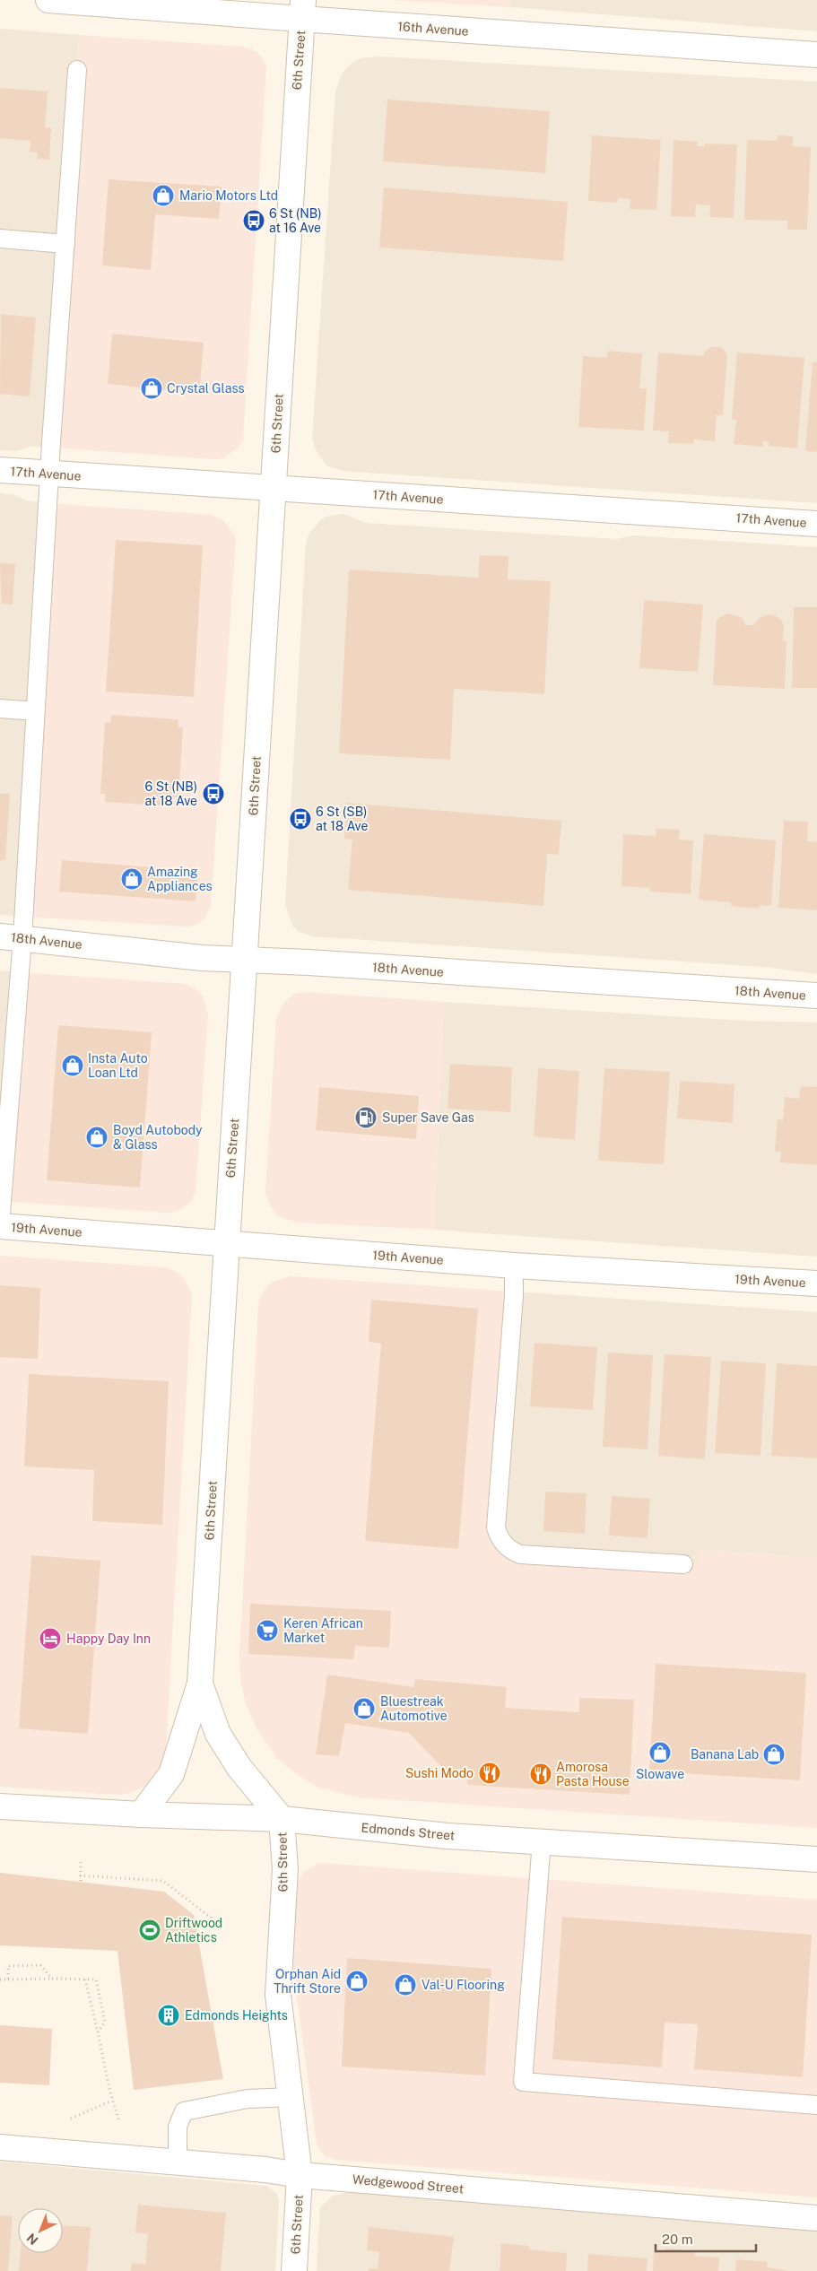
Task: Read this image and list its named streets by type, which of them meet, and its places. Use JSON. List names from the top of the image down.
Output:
{
  "streets": {
    "street": [
      "16th Avenue",
      "6th Street",
      "17th Avenue",
      "18th Avenue",
      "19th Avenue",
      "Edmonds Street",
      "Wedgewood Street"
    ]
  },
  "crossings": [
    ["16th Avenue", "6th Street"],
    ["6th Street", "17th Avenue"],
    ["6th Street", "18th Avenue"],
    ["6th Street", "19th Avenue"],
    ["6th Street", "Edmonds Street"],
    ["6th Street", "Wedgewood Street"]
  ],
  "places": {
    "shop": [
      "Mario Motors Ltd",
      "Crystal Glass",
      "Amazing Appliances",
      "Insta Auto Loan Ltd",
      "Boyd Autobody & Glass",
      "Bluestreak Automotive",
      "Slowave",
      "Banana Lab",
      "Orphan Aid Thrift Store",
      "Val-U Flooring"
    ],
    "bus stop": ["6 St (NB) at 16 Ave", "6 St (NB) at 18 Ave", "6 St (SB) at 18 Ave"],
    "fuel station": ["Super Save Gas"],
    "supermarket": ["Keren African Market"],
    "hotel": ["Happy Day Inn"],
    "restaurant": ["Sushi Modo", "Amorosa Pasta House"],
    "sports": ["Driftwood Athletics"],
    "building": ["Edmonds Heights"]
  },
  "scale_bar": "20 m",
  "north": "bottom left"
}
